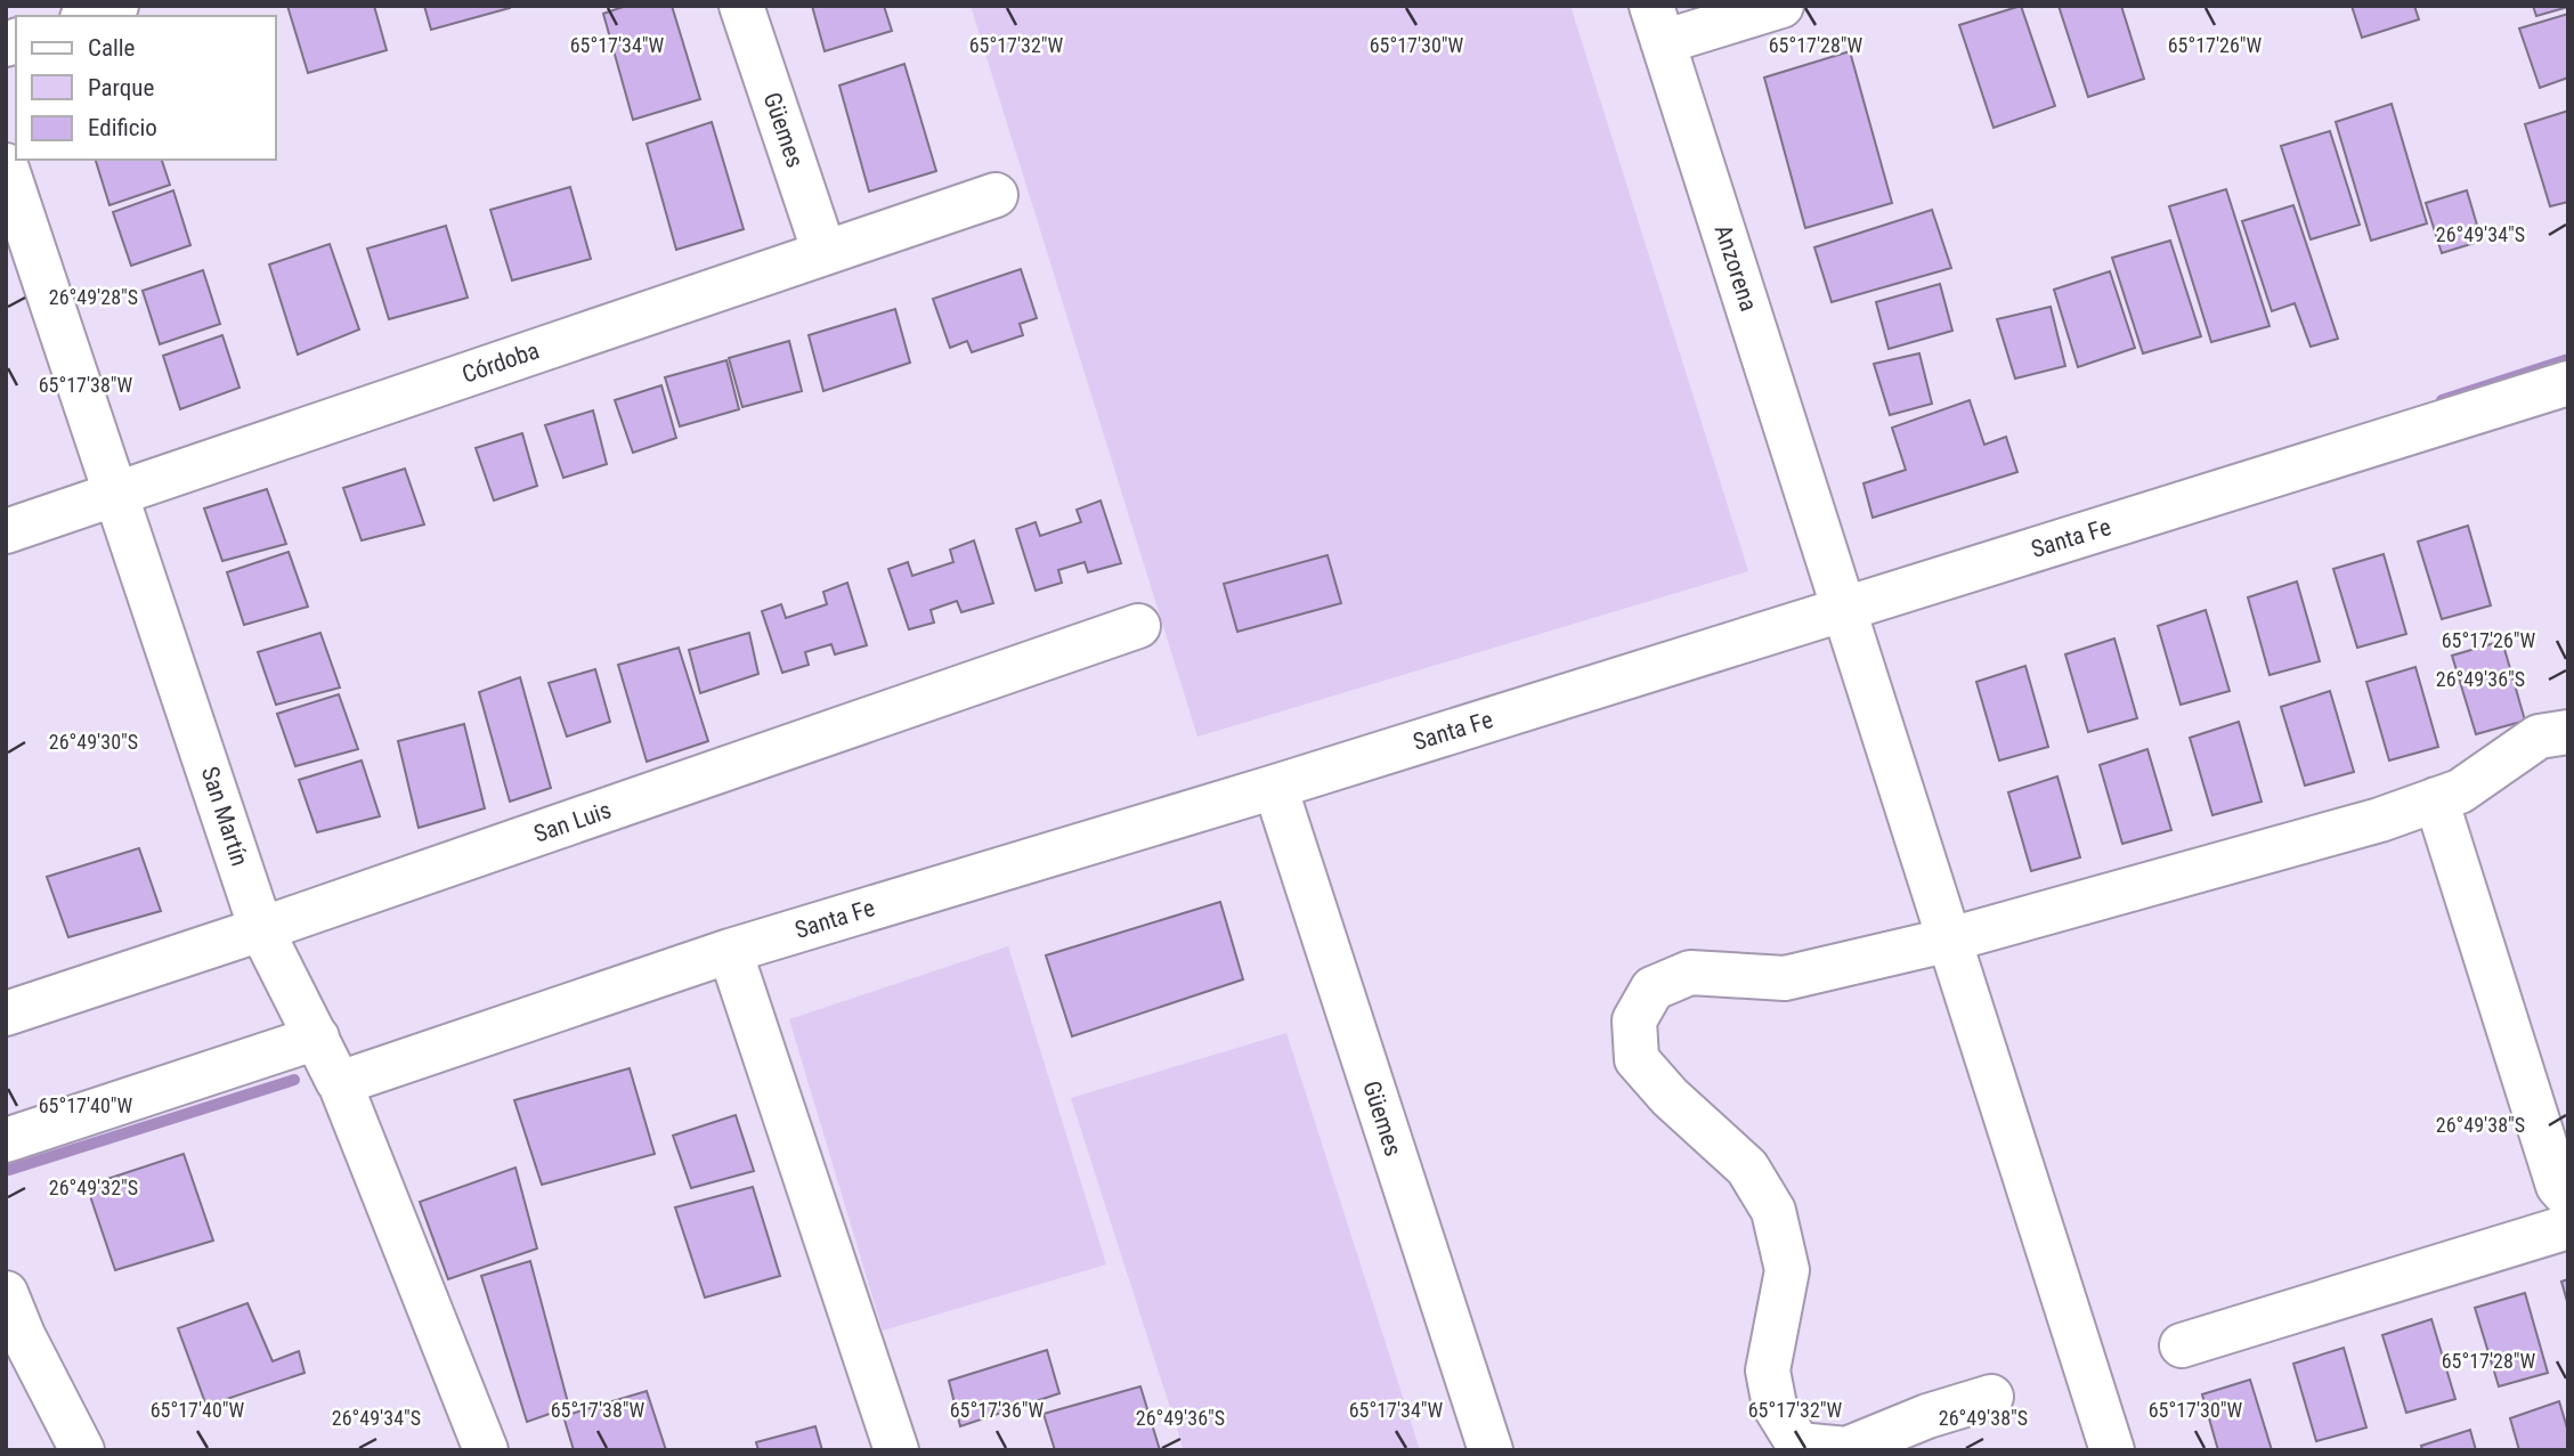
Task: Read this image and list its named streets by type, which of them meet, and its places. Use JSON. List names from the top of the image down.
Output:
{
  "streets": {
    "street": [
      "Güemes",
      "Anzorena",
      "Córdoba",
      "Santa Fe",
      "San Martín",
      "San Luis"
    ]
  },
  "crossings": [
    ["Güemes", "Córdoba"],
    ["Güemes", "Santa Fe"],
    ["Anzorena", "Santa Fe"],
    ["Córdoba", "San Martín"],
    ["Santa Fe", "San Martín"],
    ["San Martín", "San Luis"]
  ],
  "legend": ["Calle", "Parque", "Edificio"],
  "coordinates": [
    "65°17'34\"W",
    "65°17'32\"W",
    "65°17'30\"W",
    "65°17'28\"W",
    "65°17'26\"W",
    "26°49'34\"S",
    "26°49'28\"S",
    "65°17'38\"W",
    "26°49'36\"S",
    "26°49'30\"S",
    "65°17'40\"W",
    "26°49'38\"S",
    "26°49'32\"S",
    "65°17'36\"W"
  ]
}
